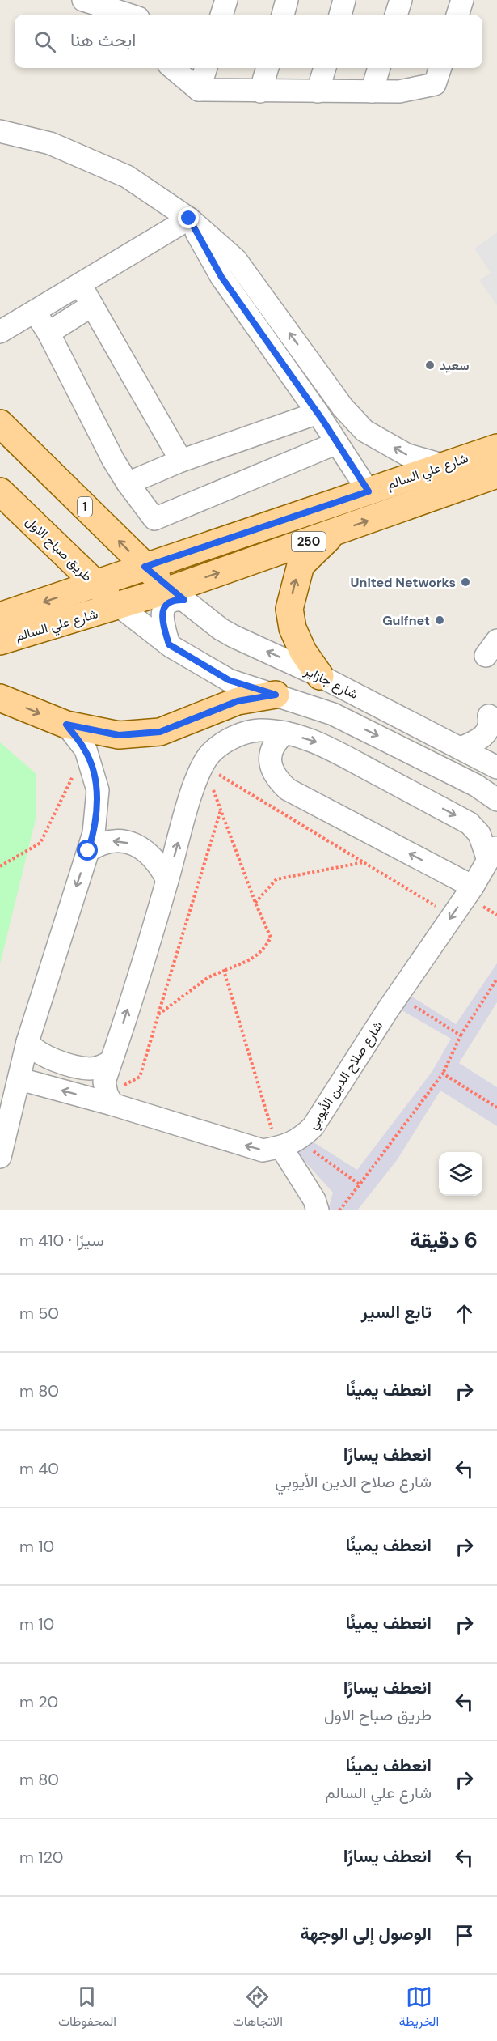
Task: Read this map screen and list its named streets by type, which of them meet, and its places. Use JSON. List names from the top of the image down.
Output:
{
  "streets": {
    "main road": [
      "شارع علي السالم",
      "1",
      "250",
      "طريق صباح الاول"
    ],
    "street": ["شارع جازاير", "شارع صلاح الدين الأيوبي"]
  },
  "crossings": [
    ["شارع علي السالم", "1"],
    ["شارع علي السالم", "طريق صباح الاول"],
    ["شارع علي السالم", "شارع جازاير"],
    ["1", "شارع جازاير"]
  ],
  "places": ["سعيد", "United Networks", "Gulfnet"],
  "page": {
    "search": "ابحث هنا",
    "heading": ["6 دقيقة", "سيرًا · 410 m"],
    "list": [
      ["تابع السير", "50 m"],
      ["انعطف يمينًا", "80 m"],
      ["انعطف يسارًا", "شارع صلاح الدين الأيوبي", "40 m"],
      ["انعطف يمينًا", "10 m"],
      ["انعطف يمينًا", "10 m"],
      ["انعطف يسارًا", "طريق صباح الاول", "20 m"],
      ["انعطف يمينًا", "شارع علي السالم", "80 m"],
      ["انعطف يسارًا", "120 m"],
      "الوصول إلى الوجهة"
    ],
    "nav": ["الخريطة", "الاتجاهات", "المحفوظات"]
  }
}
